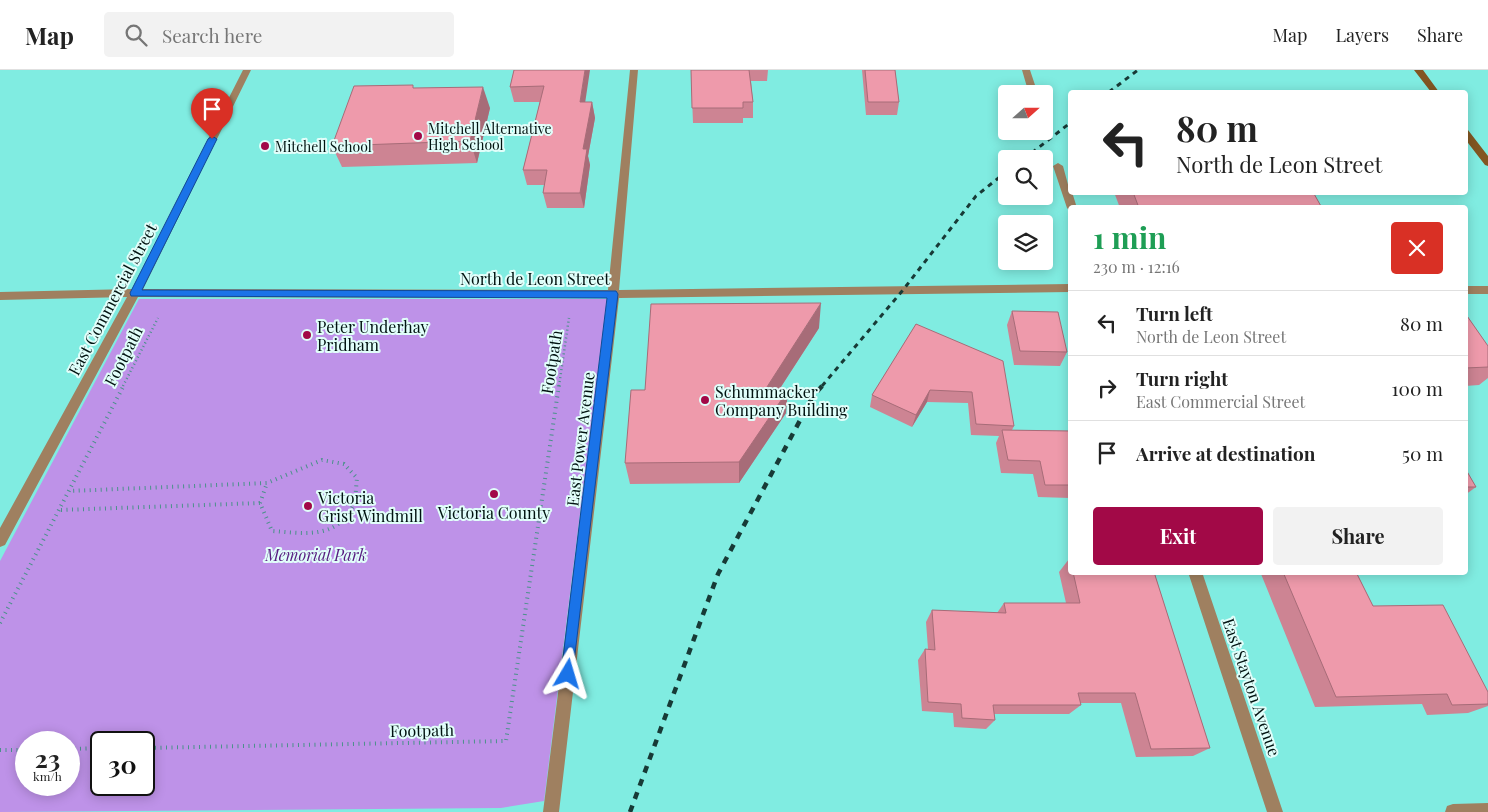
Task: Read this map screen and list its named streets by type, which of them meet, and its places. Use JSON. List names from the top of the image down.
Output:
{
  "streets": {
    "street": [
      "North de Leon Street",
      "East Commercial Street",
      "East Power Avenue",
      "East Stayton Avenue"
    ],
    "path": ["Footpath"]
  },
  "crossings": [
    ["North de Leon Street", "East Commercial Street"],
    ["North de Leon Street", "East Power Avenue"]
  ],
  "parks": ["Memorial Park"],
  "places": [
    "Mitchell Alternative High School",
    "Mitchell School",
    "Peter Underhay Pridham",
    "Schummacker Company Building",
    "Victoria County",
    "Victoria Grist Windmill"
  ],
  "north": "right",
  "page": {
    "header": "Map",
    "search": "Search here",
    "nav": ["Map", "Layers", "Share"],
    "turn": ["80 m", "North de Leon Street"],
    "heading": ["1 min", "230 m · 12:16"],
    "list": [
      {
        "name": "Turn left",
        "note": "North de Leon Street",
        "value": "80 m"
      },
      {
        "name": "Turn right",
        "note": "East Commercial Street",
        "value": "100 m"
      },
      {
        "name": "Arrive at destination",
        "value": "50 m"
      }
    ],
    "buttons": ["Exit", "Share"],
    "speed": "23 km/h",
    "limit": "30"
  }
}
